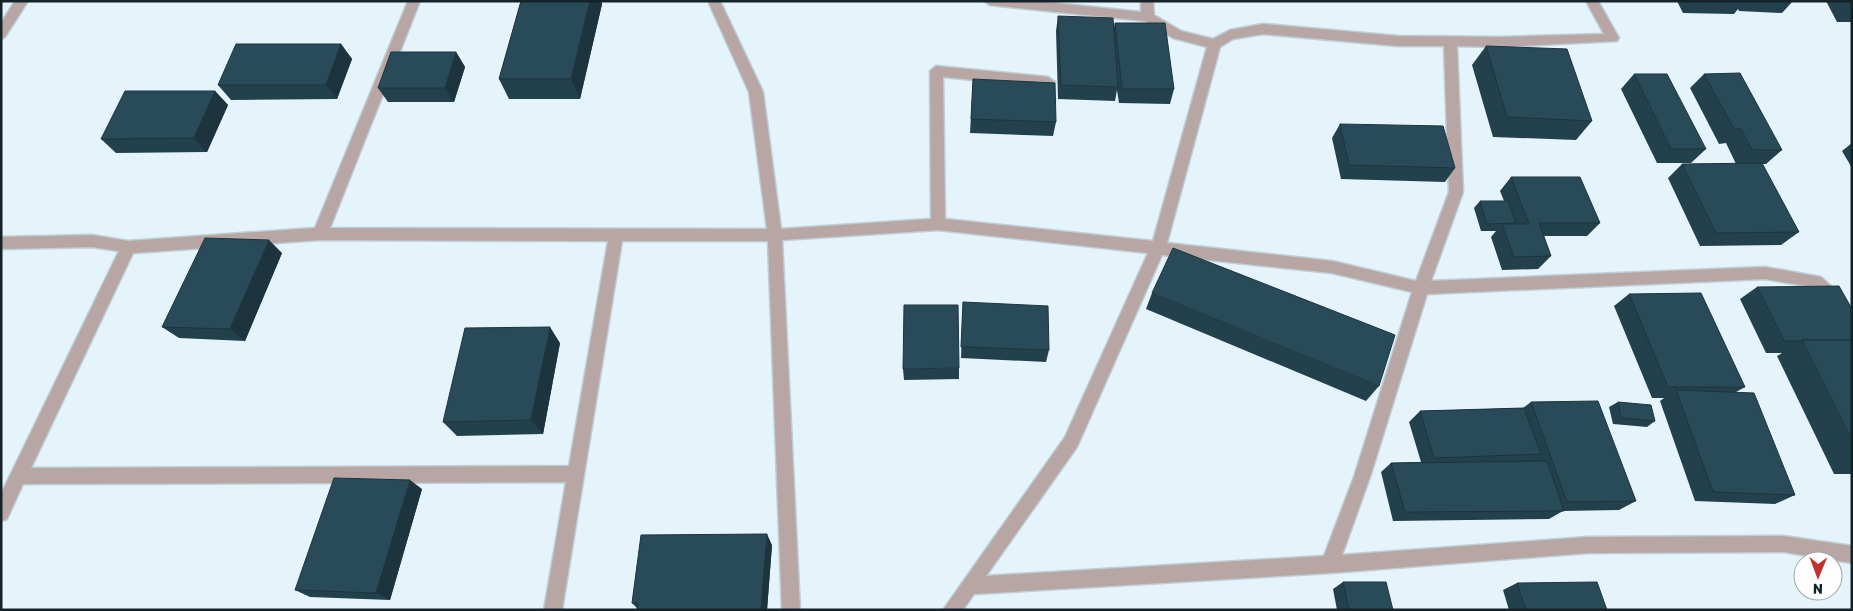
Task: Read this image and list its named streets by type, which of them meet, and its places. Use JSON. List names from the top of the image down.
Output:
{
  "north": "bottom"
}
